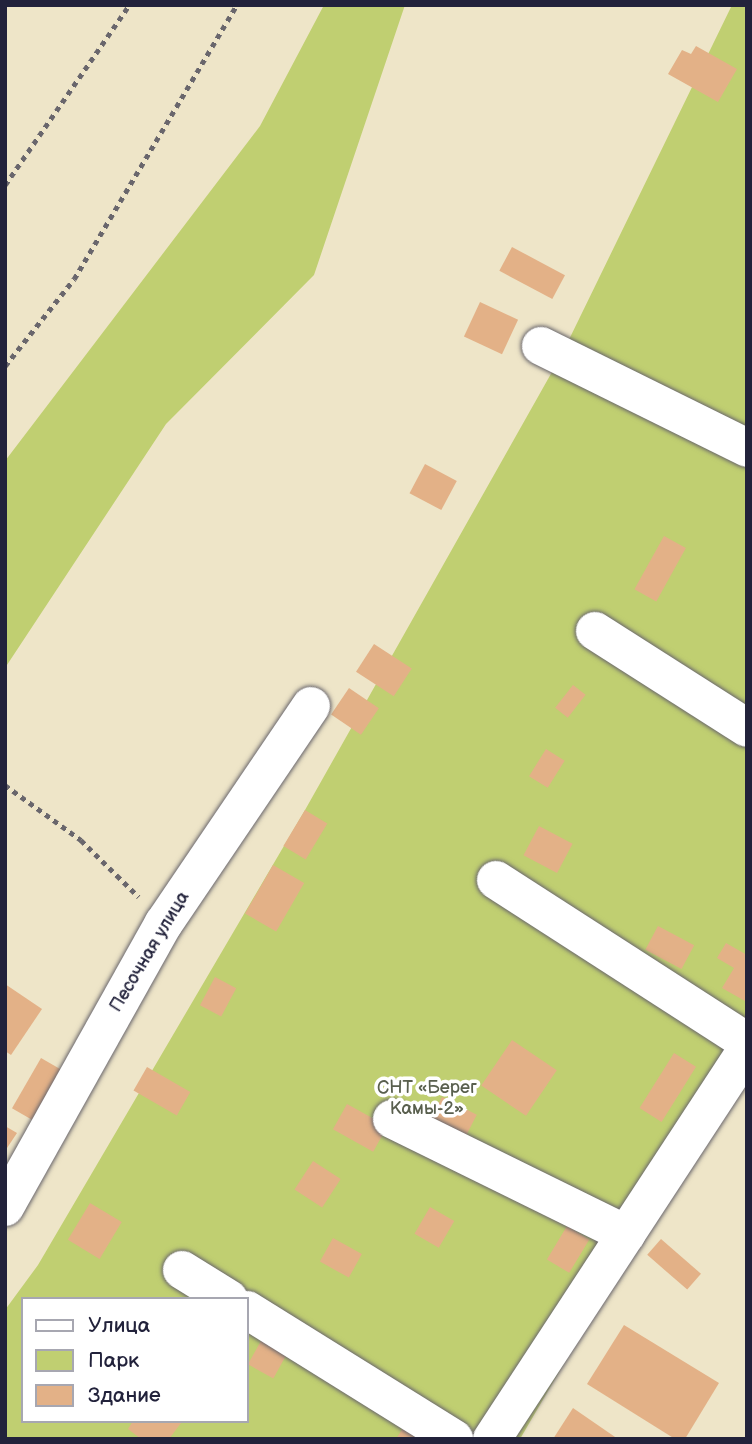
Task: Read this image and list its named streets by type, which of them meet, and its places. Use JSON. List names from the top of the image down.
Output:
{
  "streets": {
    "lane": ["Песочная улица"]
  },
  "parks": ["СНТ «Берег Камы-2»"],
  "legend": ["Улица", "Парк", "Здание"]
}
